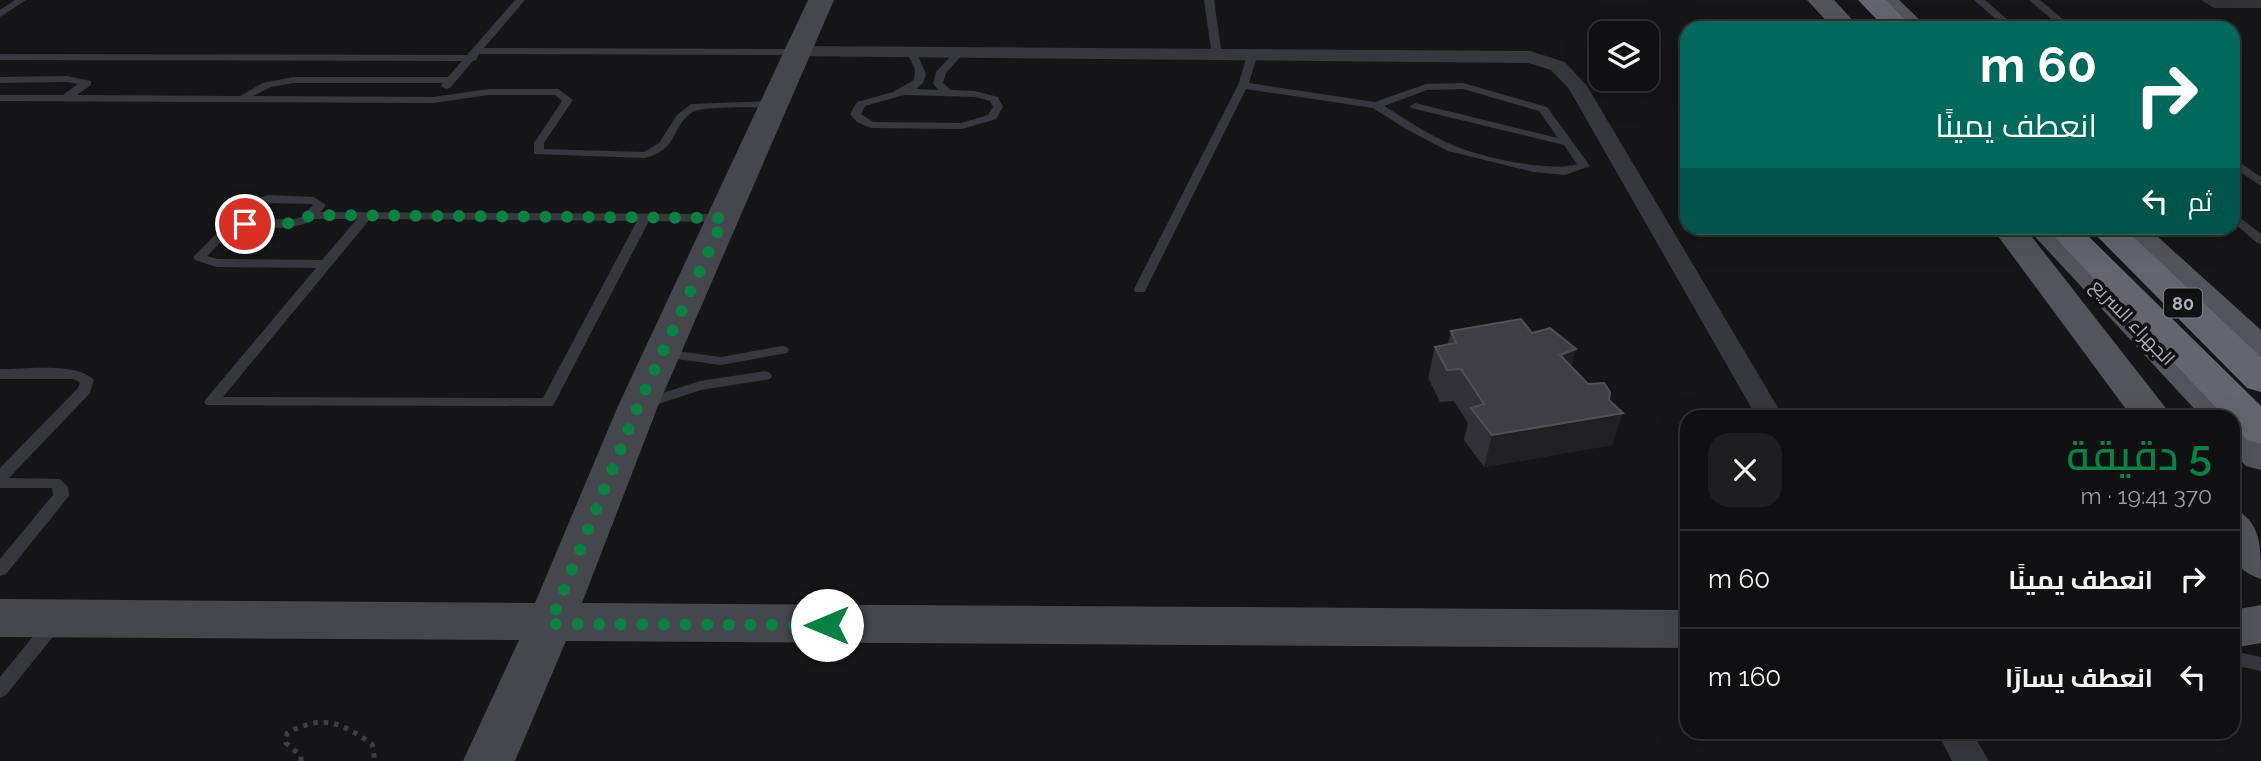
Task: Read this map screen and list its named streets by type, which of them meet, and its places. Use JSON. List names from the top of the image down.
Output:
{
  "streets": {
    "highway": ["80", "الجهراء السريع"]
  },
  "page": {
    "turn": ["60 m", "انعطف يمينًا"],
    "then": "ثم",
    "heading": ["5 دقيقة", "370 m · 19:41"],
    "list": [
      {
        "name": "انعطف يمينًا",
        "value": "60 m"
      },
      {
        "name": "انعطف يسارًا",
        "value": "160 m"
      }
    ]
  }
}
